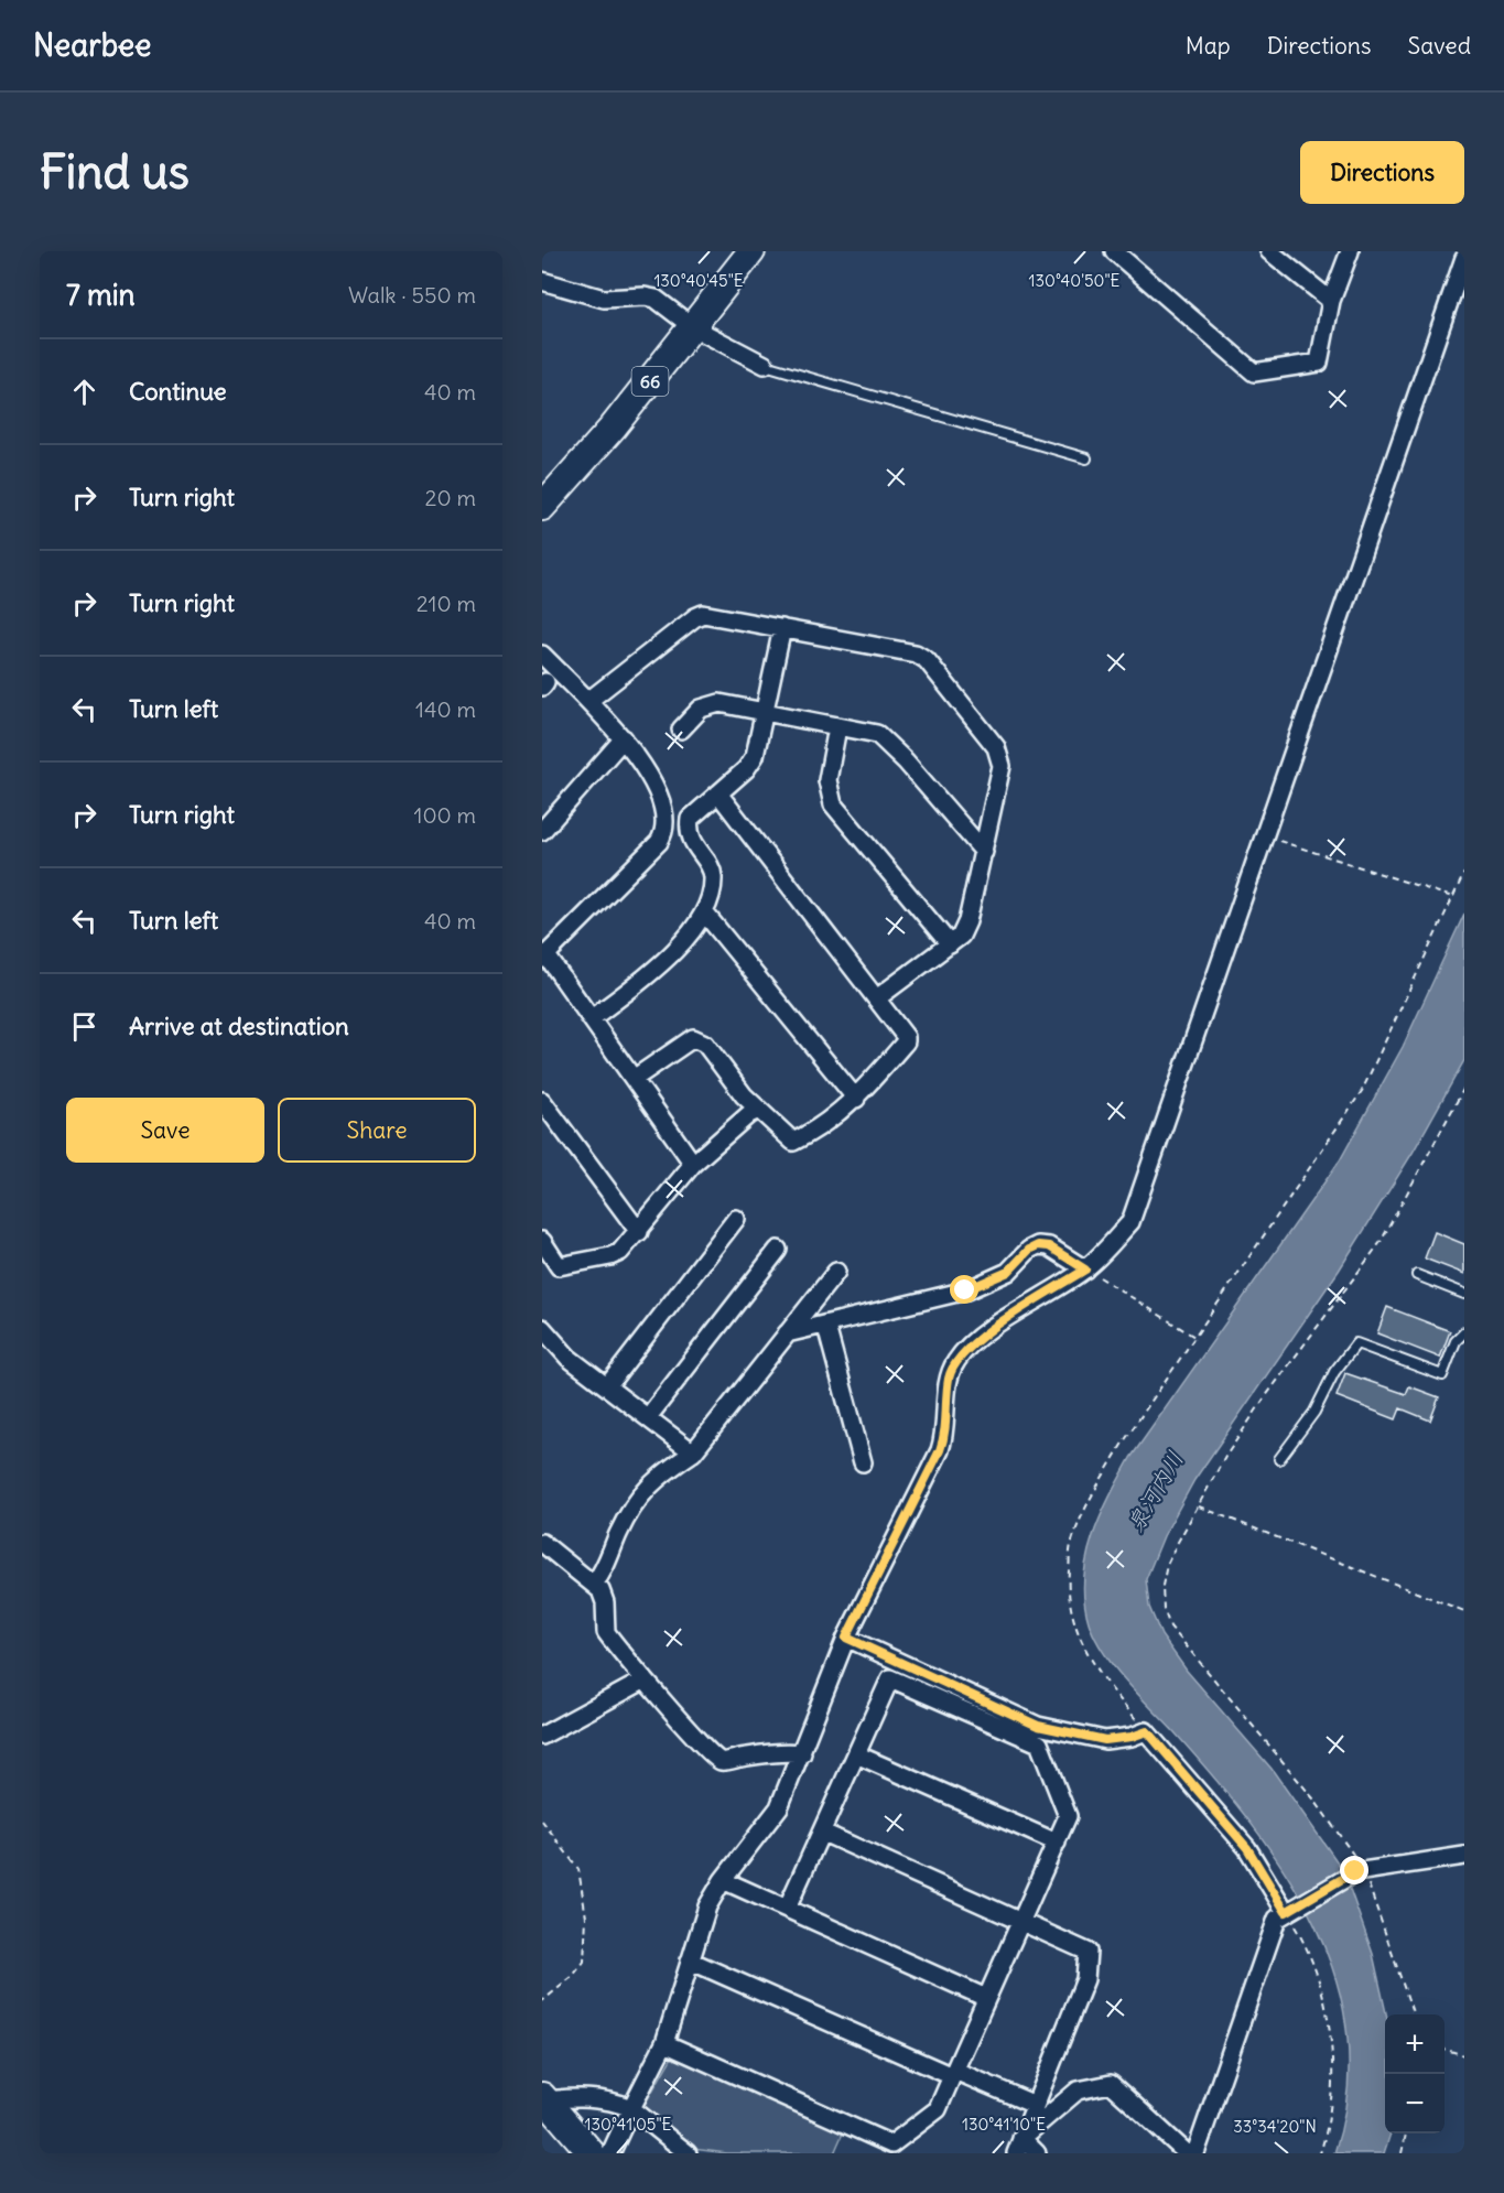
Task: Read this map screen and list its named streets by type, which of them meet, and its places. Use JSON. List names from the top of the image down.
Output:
{
  "streets": {
    "main road": ["66"]
  },
  "water": ["泉河内川"],
  "page": {
    "header": "Nearbee",
    "nav": ["Map", "Directions", "Saved"],
    "buttons": [
      "Directions",
      ["Save", "Share"]
    ],
    "title": "Find us",
    "heading": ["7 min", "Walk · 550 m"],
    "list": [
      ["Continue", "40 m"],
      ["Turn right", "20 m"],
      ["Turn right", "210 m"],
      ["Turn left", "140 m"],
      ["Turn right", "100 m"],
      ["Turn left", "40 m"],
      "Arrive at destination"
    ],
    "map_buttons": ["+", "−"]
  },
  "coordinates": [
    "130°40'45\"E",
    "130°40'50\"E",
    "130°41'05\"E",
    "130°41'10\"E",
    "33°34'20\"N"
  ]
}
